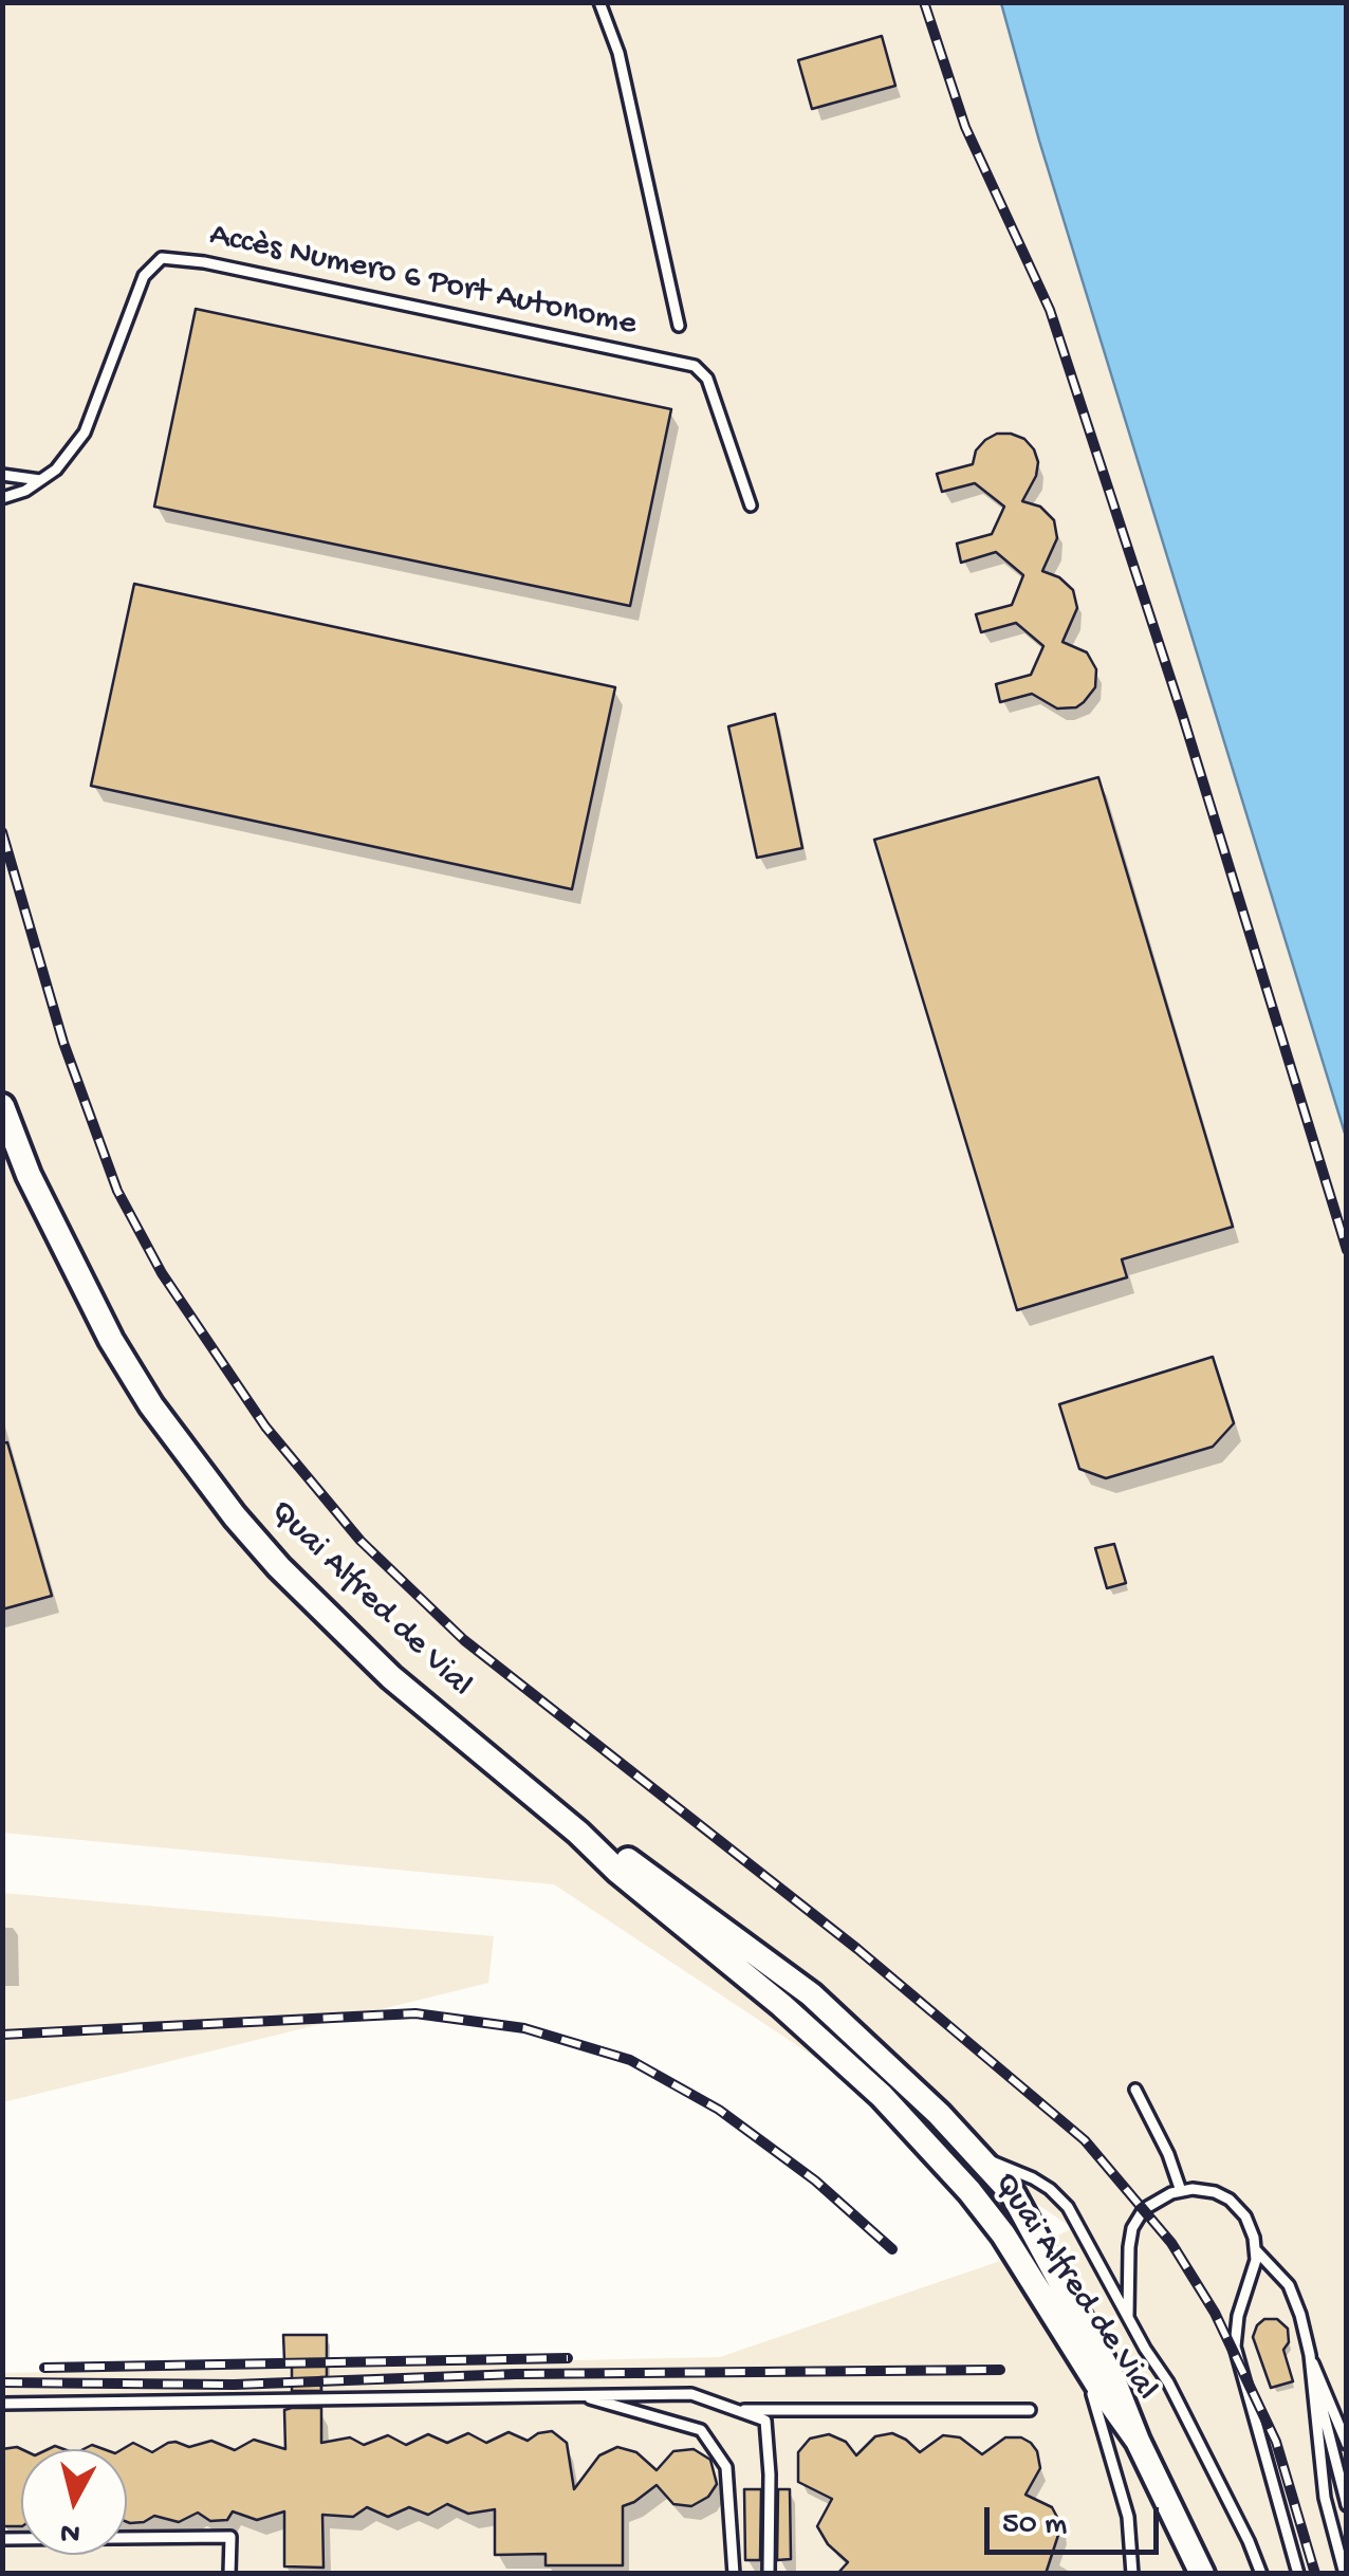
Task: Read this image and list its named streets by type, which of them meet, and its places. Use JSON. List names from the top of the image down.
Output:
{
  "streets": {
    "main road": ["Quai Alfred de Vial"],
    "lane": ["Accès Numero 6 Port Autonome"]
  },
  "scale_bar": "50 m",
  "north": "bottom"
}
